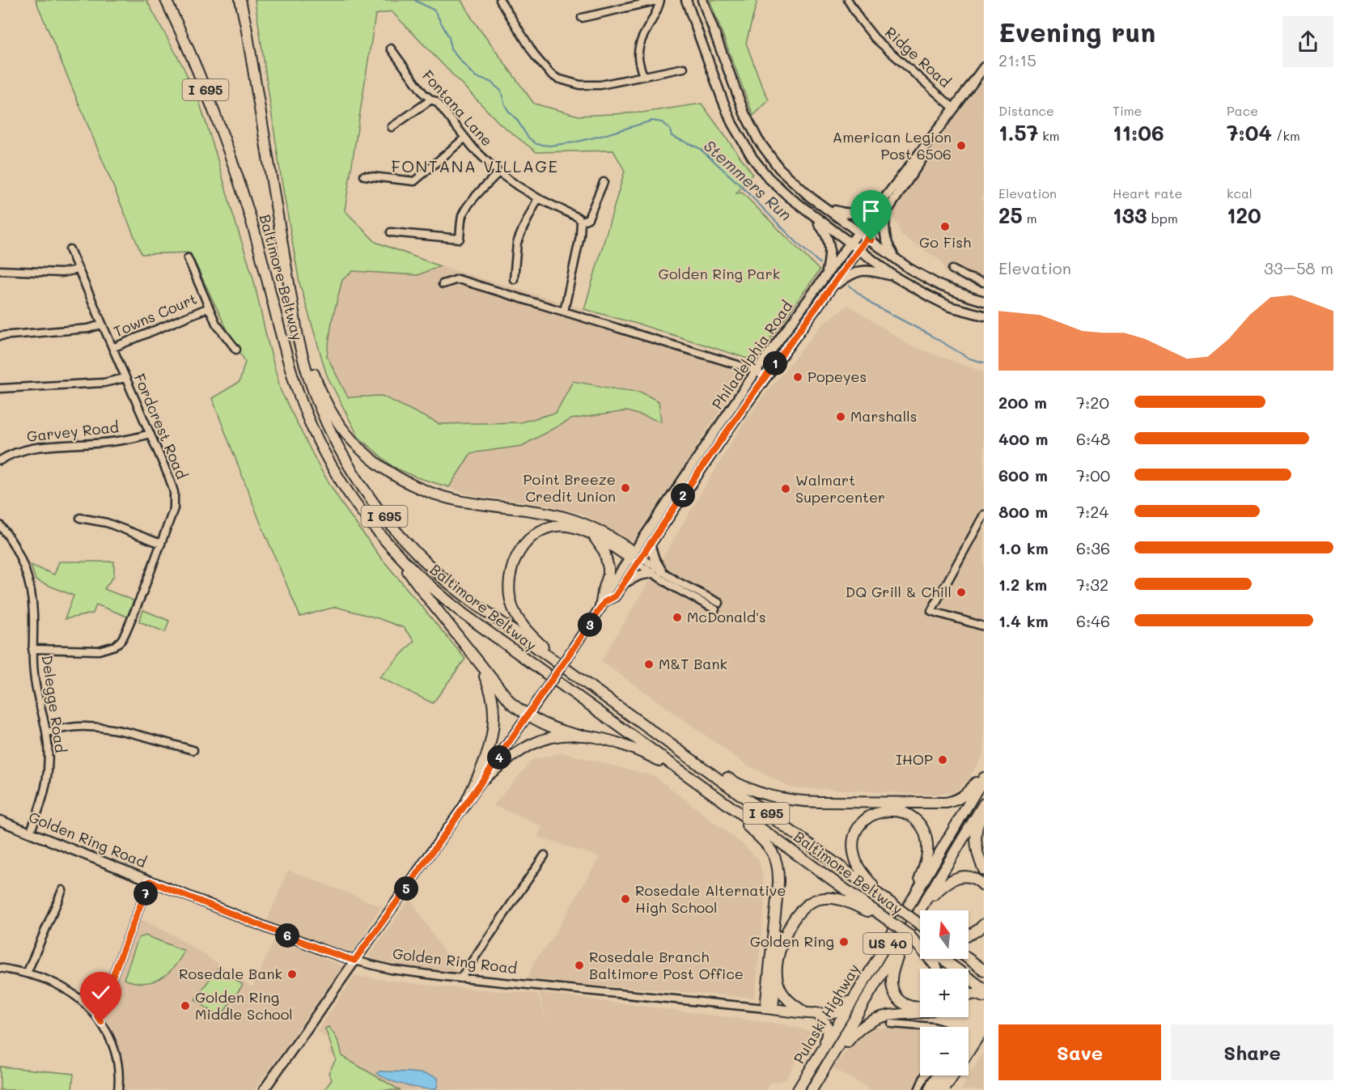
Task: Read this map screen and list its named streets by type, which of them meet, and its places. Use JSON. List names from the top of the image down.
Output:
{
  "streets": {
    "highway": [
      "I 695",
      "Baltimore Beltway",
      "Golden Ring Road",
      "US 40",
      "Pulaski Highway"
    ],
    "main road": ["Philadelphia Road"],
    "street": [
      "Ridge Road",
      "Fontana Lane",
      "Towns Court",
      "Fordcrest Road",
      "Garvey Road",
      "Delegge Road"
    ]
  },
  "crossings": [
    ["Ridge Road", "Philadelphia Road"],
    ["Baltimore Beltway", "Pulaski Highway"],
    ["Towns Court", "Fordcrest Road"],
    ["Philadelphia Road", "Golden Ring Road"],
    ["Fordcrest Road", "Garvey Road"],
    ["Fordcrest Road", "Delegge Road"],
    ["Delegge Road", "Golden Ring Road"],
    ["Golden Ring Road", "Pulaski Highway"]
  ],
  "districts": ["FONTANA VILLAGE"],
  "water": ["Stemmers Run"],
  "parks": ["Golden Ring Park"],
  "places": [
    "American Legion Post 6506",
    "Go Fish",
    "Popeyes",
    "Marshalls",
    "Point Breeze Credit Union",
    "Walmart Supercenter",
    "DQ Grill & Chill",
    "McDonald's",
    "M&T Bank",
    "IHOP",
    "Rosedale Alternative High School",
    "Golden Ring",
    "Rosedale Branch Baltimore Post Office",
    "Rosedale Bank",
    "Golden Ring Middle School"
  ],
  "north": "top",
  "page": {
    "heading": ["Evening run", "21:15"],
    "stats": [
      ["Distance", "1.57 km"],
      ["Time", "11:06"],
      ["Pace", "7:04 /km"],
      ["Elevation", "25 m"],
      ["Heart rate", "133 bpm"],
      ["kcal", "120"]
    ],
    "chart": ["Elevation", "33–58 m"],
    "pins": [
      "1",
      "2",
      "3",
      "4",
      "5",
      "7",
      "6"
    ],
    "list": [
      {
        "name": "200 m",
        "note": "7:20"
      },
      {
        "name": "400 m",
        "note": "6:48"
      },
      {
        "name": "600 m",
        "note": "7:00"
      },
      {
        "name": "800 m",
        "note": "7:24"
      },
      {
        "name": "1.0 km",
        "note": "6:36"
      },
      {
        "name": "1.2 km",
        "note": "7:32"
      },
      {
        "name": "1.4 km",
        "note": "6:46"
      }
    ],
    "map_buttons": ["+", "−"],
    "buttons": ["Save", "Share"]
  }
}
